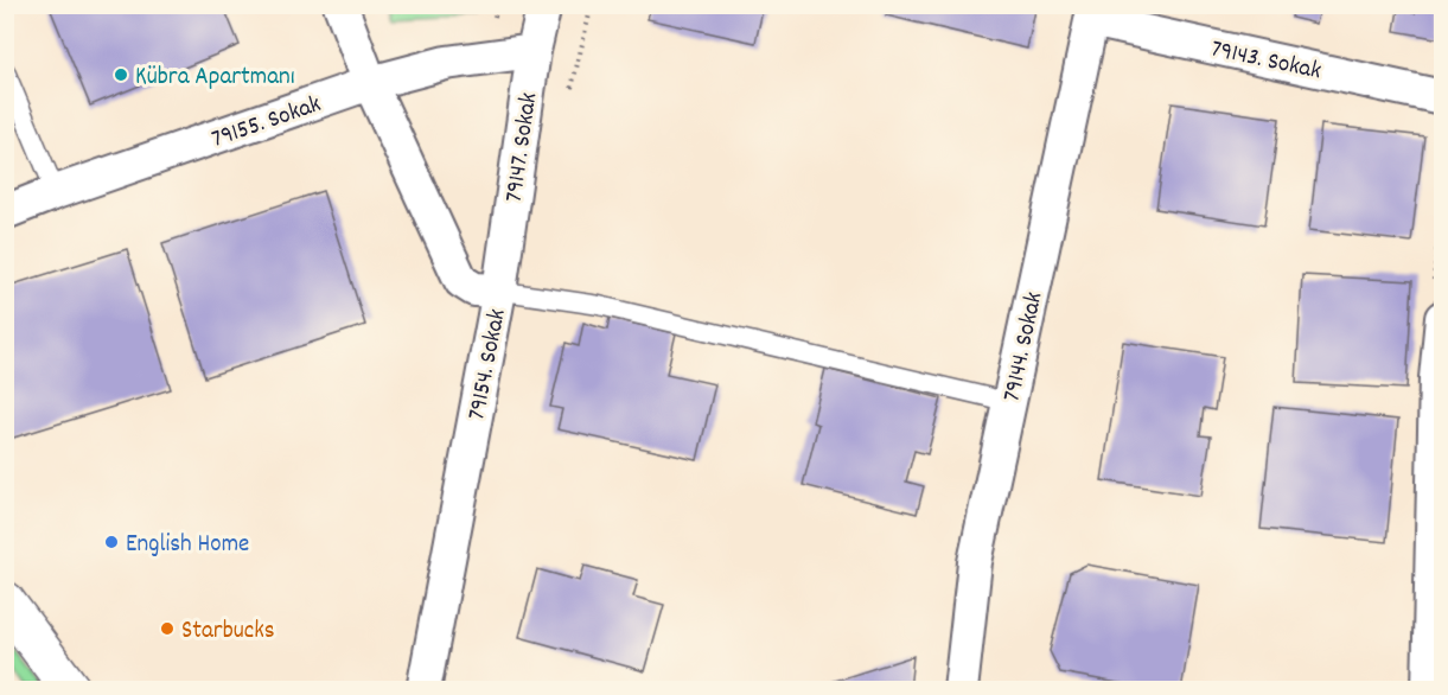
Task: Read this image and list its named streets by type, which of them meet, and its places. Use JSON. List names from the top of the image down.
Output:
{
  "streets": {
    "street": [
      "79143. Sokak",
      "79155. Sokak",
      "79147. Sokak",
      "79144. Sokak",
      "79154. Sokak"
    ]
  },
  "crossings": [
    ["79143. Sokak", "79144. Sokak"],
    ["79155. Sokak", "79147. Sokak"],
    ["79155. Sokak", "79154. Sokak"],
    ["79147. Sokak", "79154. Sokak"]
  ],
  "places": ["Kübra Apartmanı", "English Home", "Starbucks"]
}
